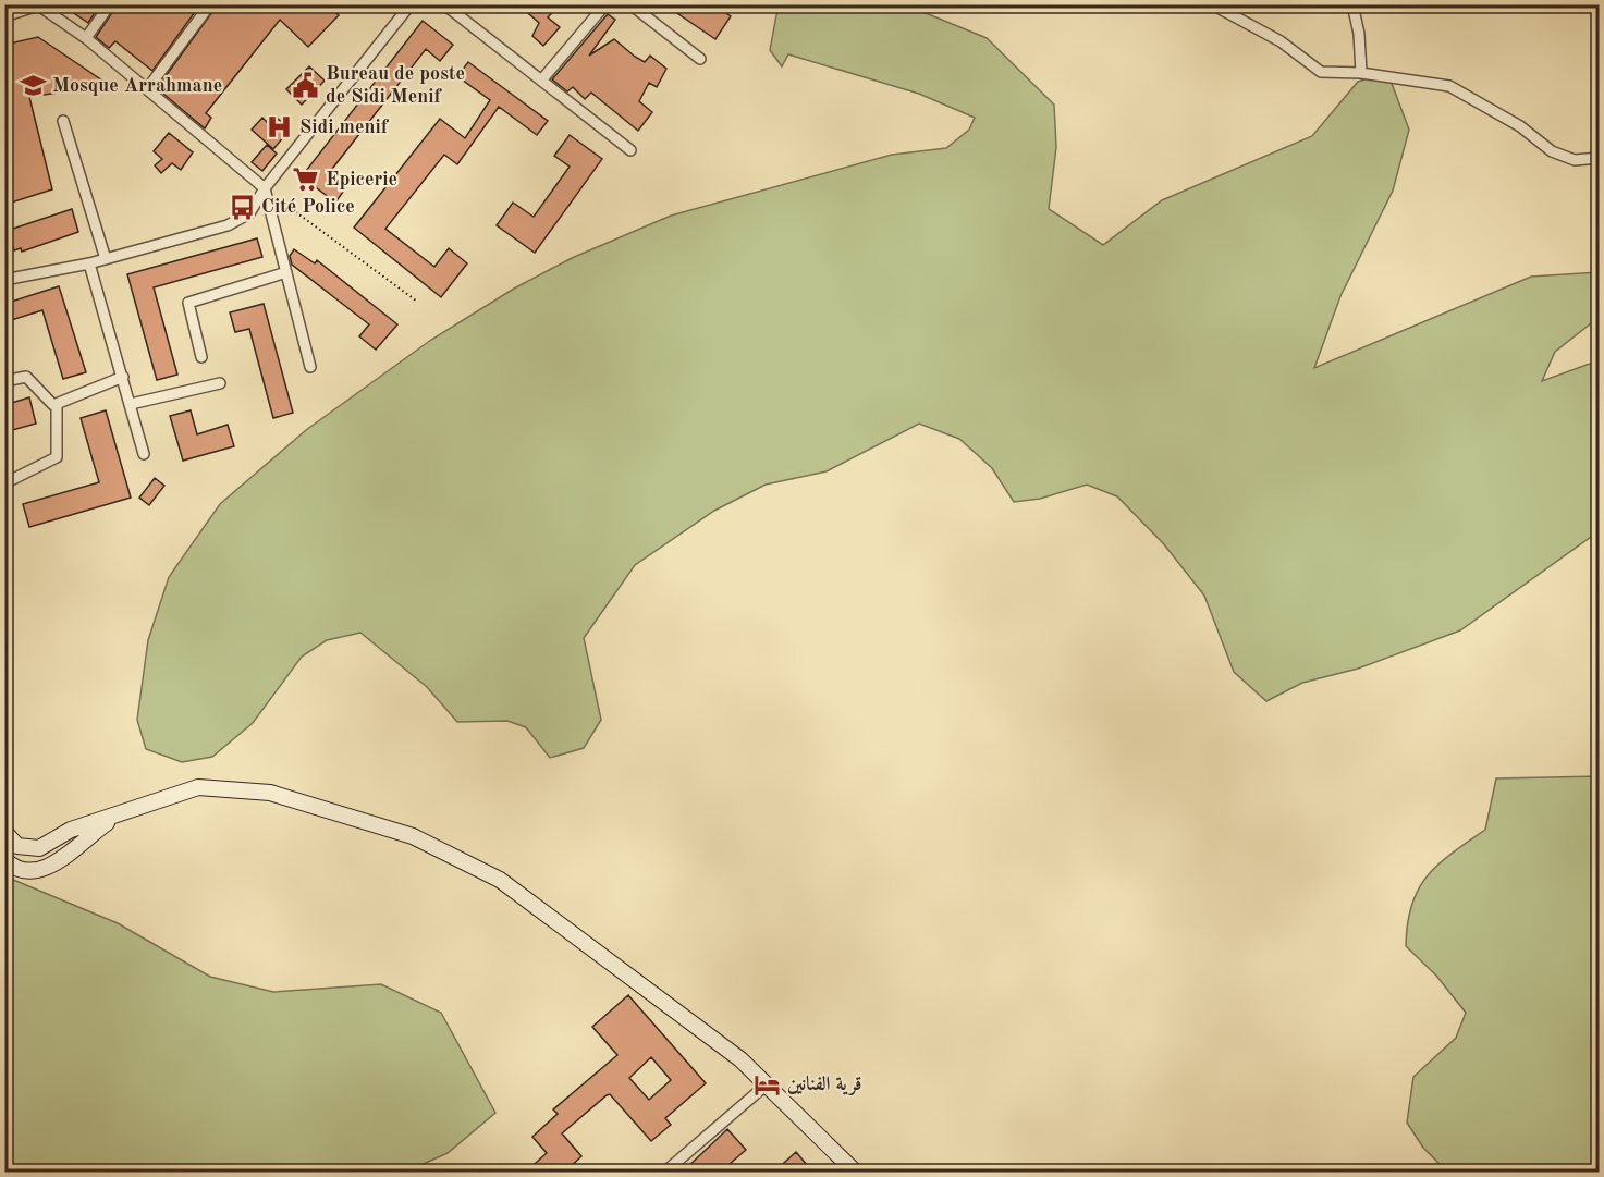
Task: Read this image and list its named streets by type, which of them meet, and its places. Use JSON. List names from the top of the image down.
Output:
{
  "places": {
    "public building": ["Bureau de poste de Sidi Menif"],
    "school or university": ["Mosque Arrahmane"],
    "hospital": ["Sidi menif"],
    "supermarket": ["Epicerie"],
    "bus stop": ["Cité Police"],
    "hotel": ["قرية الفنانين"]
  }
}
